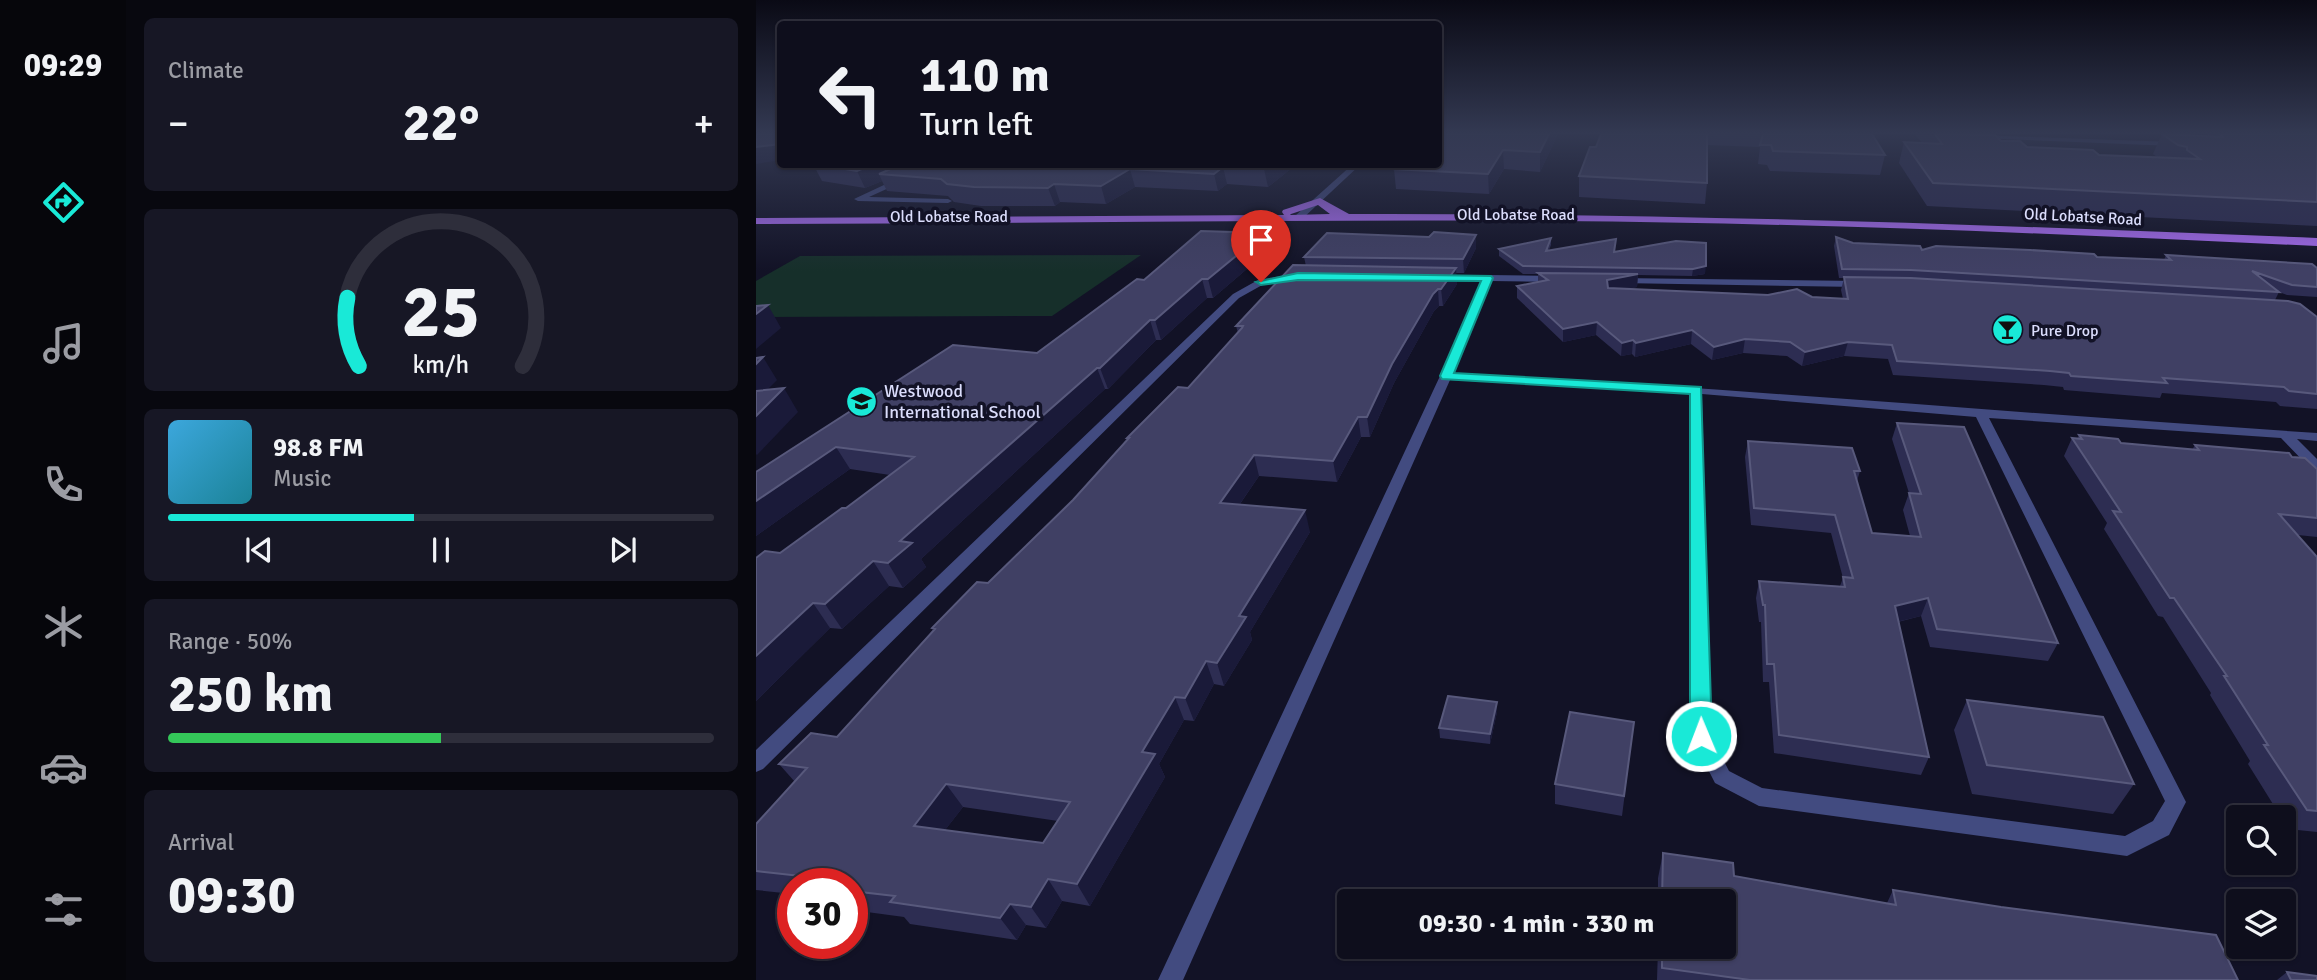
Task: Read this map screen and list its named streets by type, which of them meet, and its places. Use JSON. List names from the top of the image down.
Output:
{
  "streets": {
    "main road": ["Old Lobatse Road"]
  },
  "places": {
    "bar": ["Pure Drop"],
    "school or university": ["Westwood International School"]
  },
  "page": {
    "tabs": "09:29",
    "tile": [
      "Climate",
      ["Range · 50%", "250 km"],
      ["Arrival", "09:30"]
    ],
    "turn": ["110 m", "Turn left"],
    "heat": ["−", "22°", "+"],
    "song": ["98.8 FM", "Music"],
    "limit": "30",
    "trip": "09:30 · 1 min · 330 m",
    "gauge": ["25", "km/h"]
  }
}
